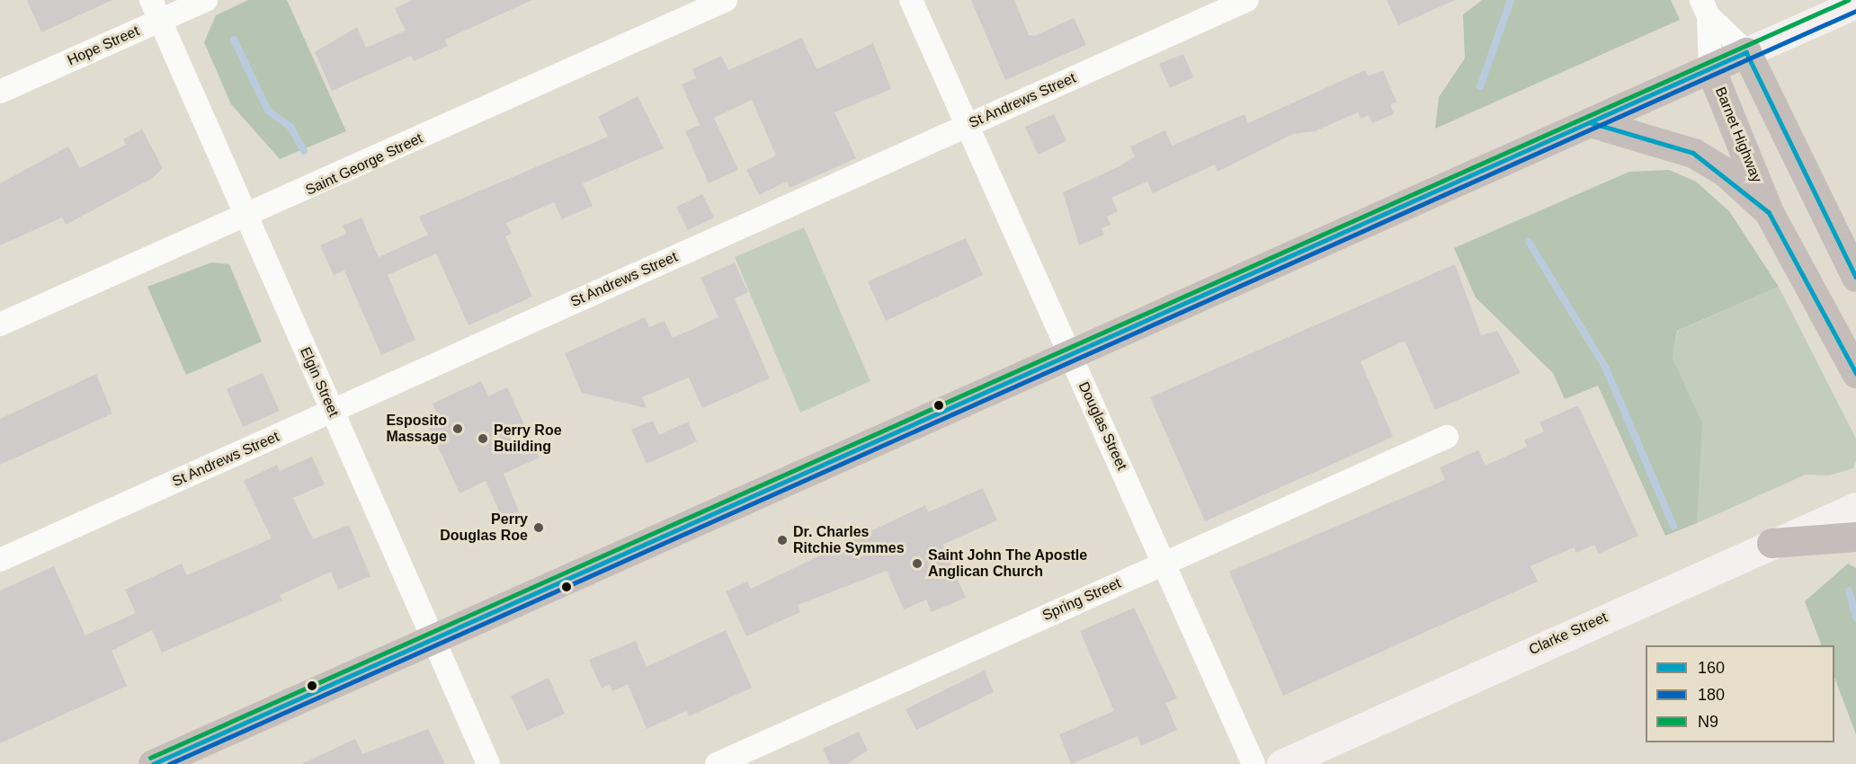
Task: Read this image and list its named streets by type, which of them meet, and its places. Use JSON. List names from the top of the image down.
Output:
{
  "streets": {
    "main road": ["Barnet Highway", "Clarke Street"],
    "street": [
      "Hope Street",
      "St Andrews Street",
      "Saint George Street",
      "Elgin Street",
      "Douglas Street",
      "Spring Street"
    ]
  },
  "crossings": [
    ["Hope Street", "Elgin Street"],
    ["St Andrews Street", "Elgin Street"],
    ["St Andrews Street", "Douglas Street"],
    ["Saint George Street", "Elgin Street"],
    ["Douglas Street", "Spring Street"]
  ],
  "places": [
    "Esposito Massage",
    "Perry Roe Building",
    "Perry Douglas Roe",
    "Dr. Charles Ritchie Symmes",
    "Saint John The Apostle Anglican Church"
  ],
  "lines": ["transit line N9", "transit line 180", "transit line 160"],
  "legend": ["160", "180", "N9"]
}
